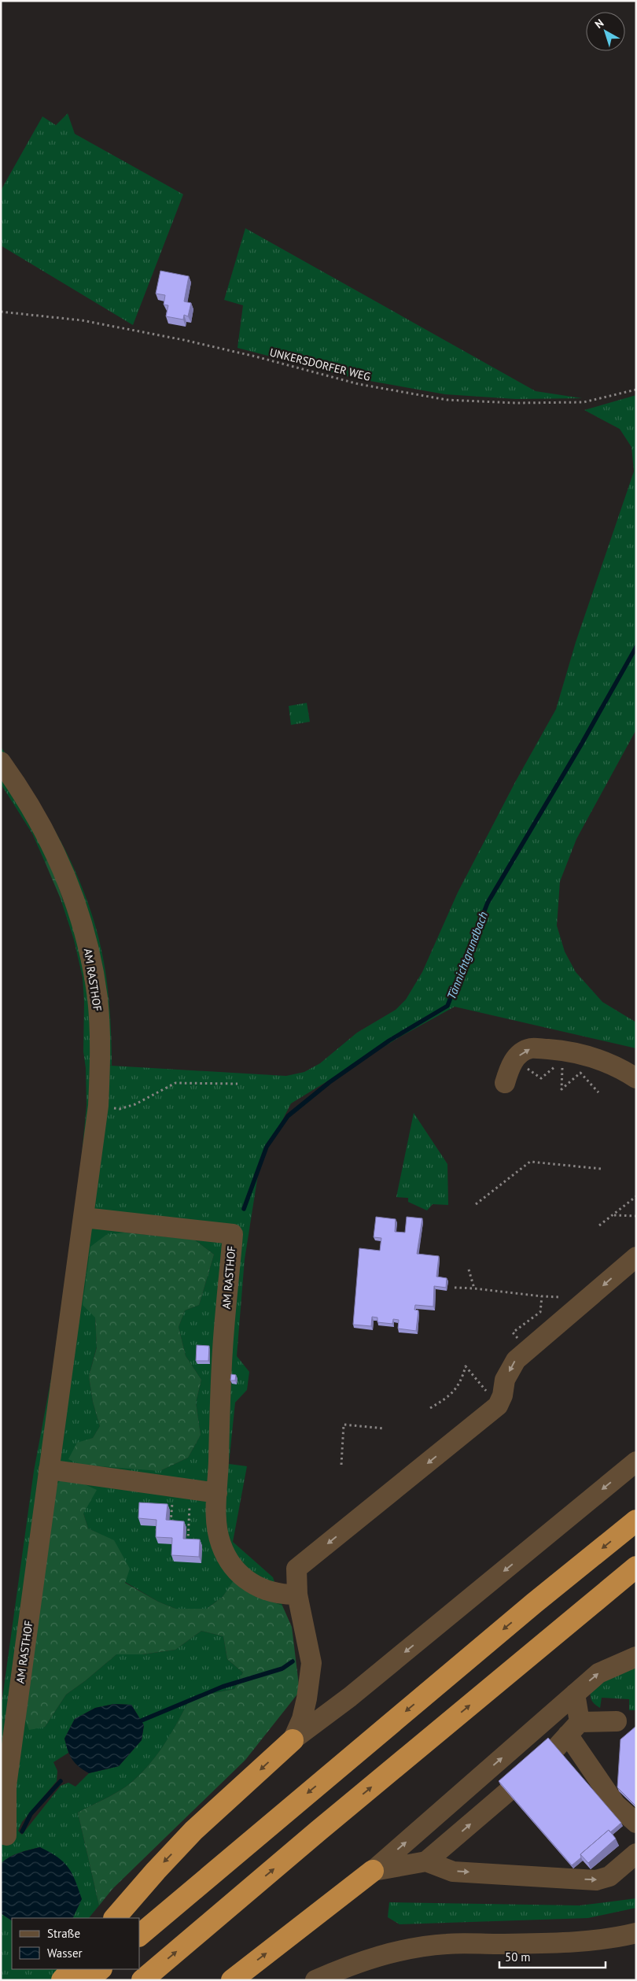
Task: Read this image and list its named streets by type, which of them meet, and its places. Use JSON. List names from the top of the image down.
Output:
{
  "streets": {
    "lane": ["AM RASTHOF"],
    "path": ["UNKERSDORFER WEG"]
  },
  "water": ["Tännichtgrundbach"],
  "legend": ["Straße", "Wasser"],
  "scale_bar": "50 m",
  "north": "top left"
}
